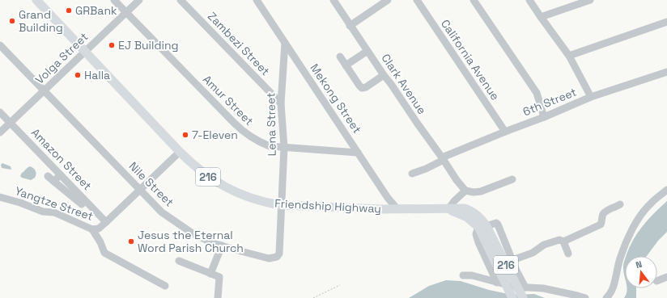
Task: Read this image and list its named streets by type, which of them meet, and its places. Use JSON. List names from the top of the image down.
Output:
{
  "streets": {
    "main road": ["216", "Friendship Highway"],
    "street": [
      "Zambezi Street",
      "Volga Street",
      "California Avenue",
      "Clark Avenue",
      "Mekong Street",
      "Amur Street",
      "6th Street",
      "Lena Street",
      "Amazon Street",
      "Nile Street",
      "Yangtze Street"
    ]
  },
  "crossings": [
    ["Zambezi Street", "Lena Street"],
    ["Volga Street", "Amur Street"],
    ["Volga Street", "Amazon Street"],
    ["Volga Street", "Nile Street"],
    ["Volga Street", "Friendship Highway"],
    ["California Avenue", "6th Street"],
    ["Clark Avenue", "6th Street"],
    ["Mekong Street", "Amur Street"],
    ["Mekong Street", "Lena Street"],
    ["Mekong Street", "Friendship Highway"],
    ["Amur Street", "Lena Street"],
    ["Lena Street", "Nile Street"],
    ["Lena Street", "Friendship Highway"],
    ["Amazon Street", "Yangtze Street"],
    ["Nile Street", "Friendship Highway"]
  ],
  "places": [
    "GRBank",
    "Grand Building",
    "EJ Building",
    "Halla",
    "7-Eleven",
    "Jesus the Eternal Word Parish Church"
  ],
  "north": "top"
}
